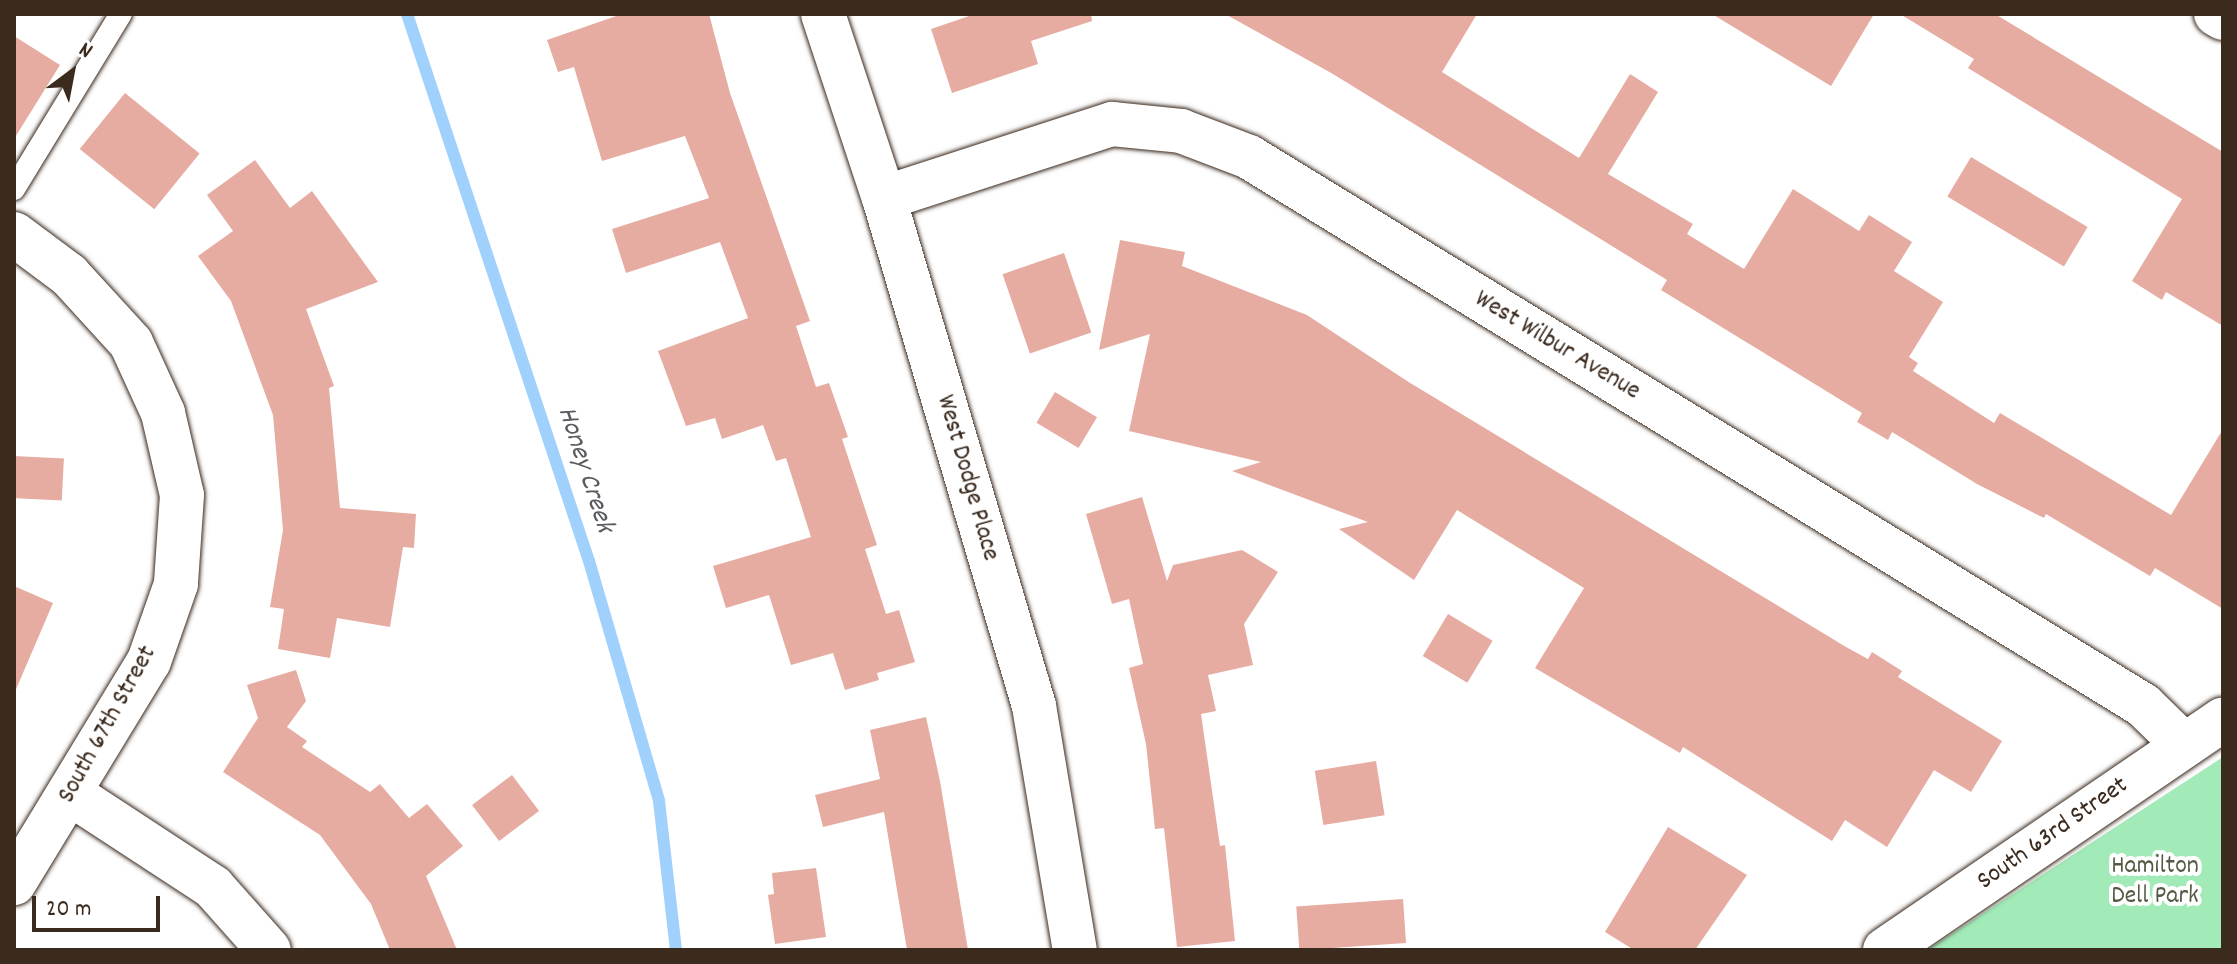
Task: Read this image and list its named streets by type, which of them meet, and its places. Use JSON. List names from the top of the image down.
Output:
{
  "streets": {
    "street": [
      "West Wilbur Avenue",
      "West Dodge Place",
      "South 67th Street",
      "South 63rd Street"
    ]
  },
  "crossings": [
    ["West Wilbur Avenue", "West Dodge Place"],
    ["West Wilbur Avenue", "South 63rd Street"]
  ],
  "water": ["Honey Creek"],
  "parks": ["Hamilton Dell Park"],
  "scale_bar": "20 m",
  "north": "top right"
}
